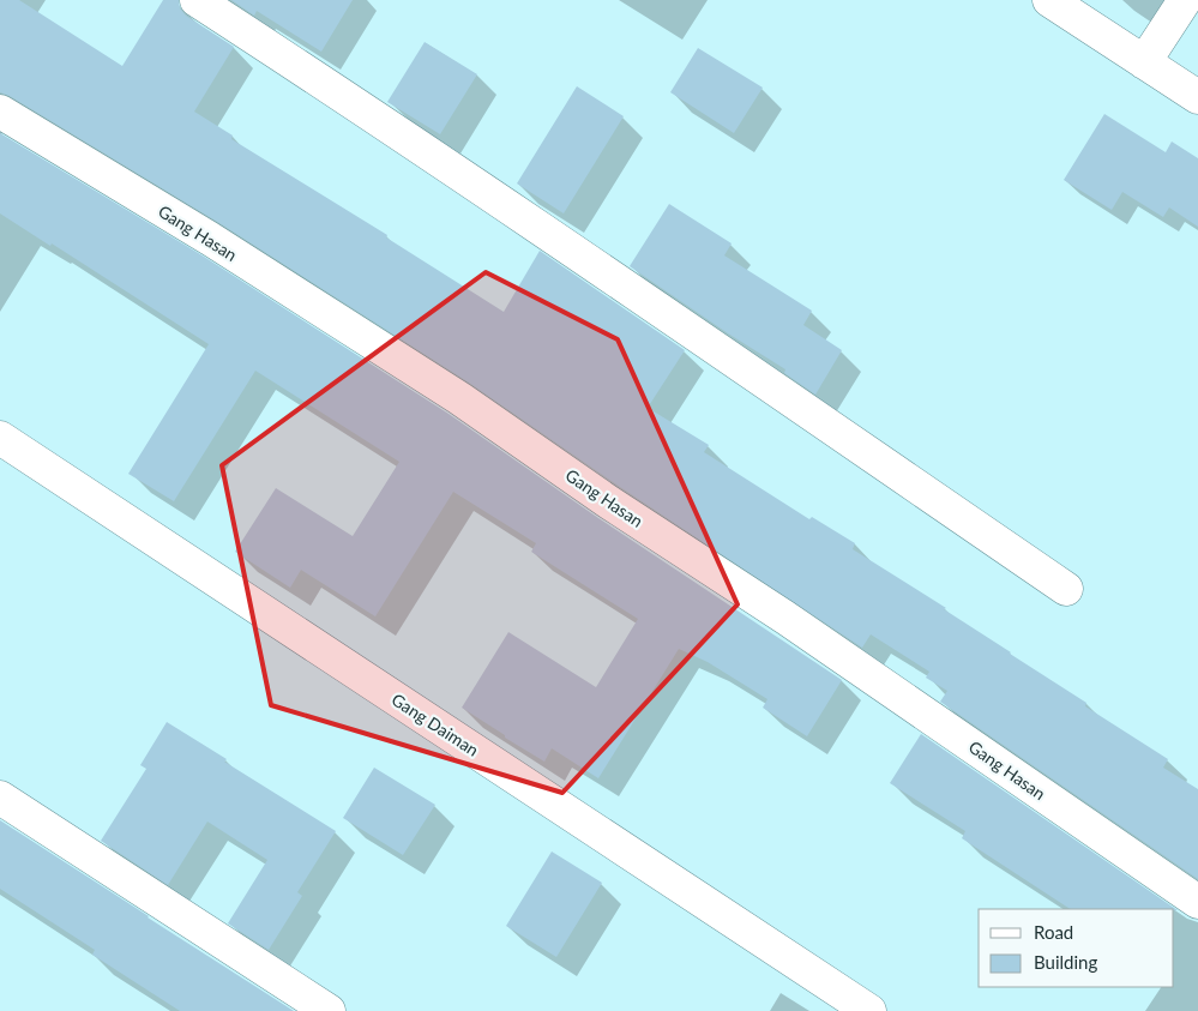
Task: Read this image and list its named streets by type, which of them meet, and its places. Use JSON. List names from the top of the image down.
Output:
{
  "streets": {
    "street": ["Gang Hasan", "Gang Daiman"]
  },
  "legend": ["Road", "Building"]
}
